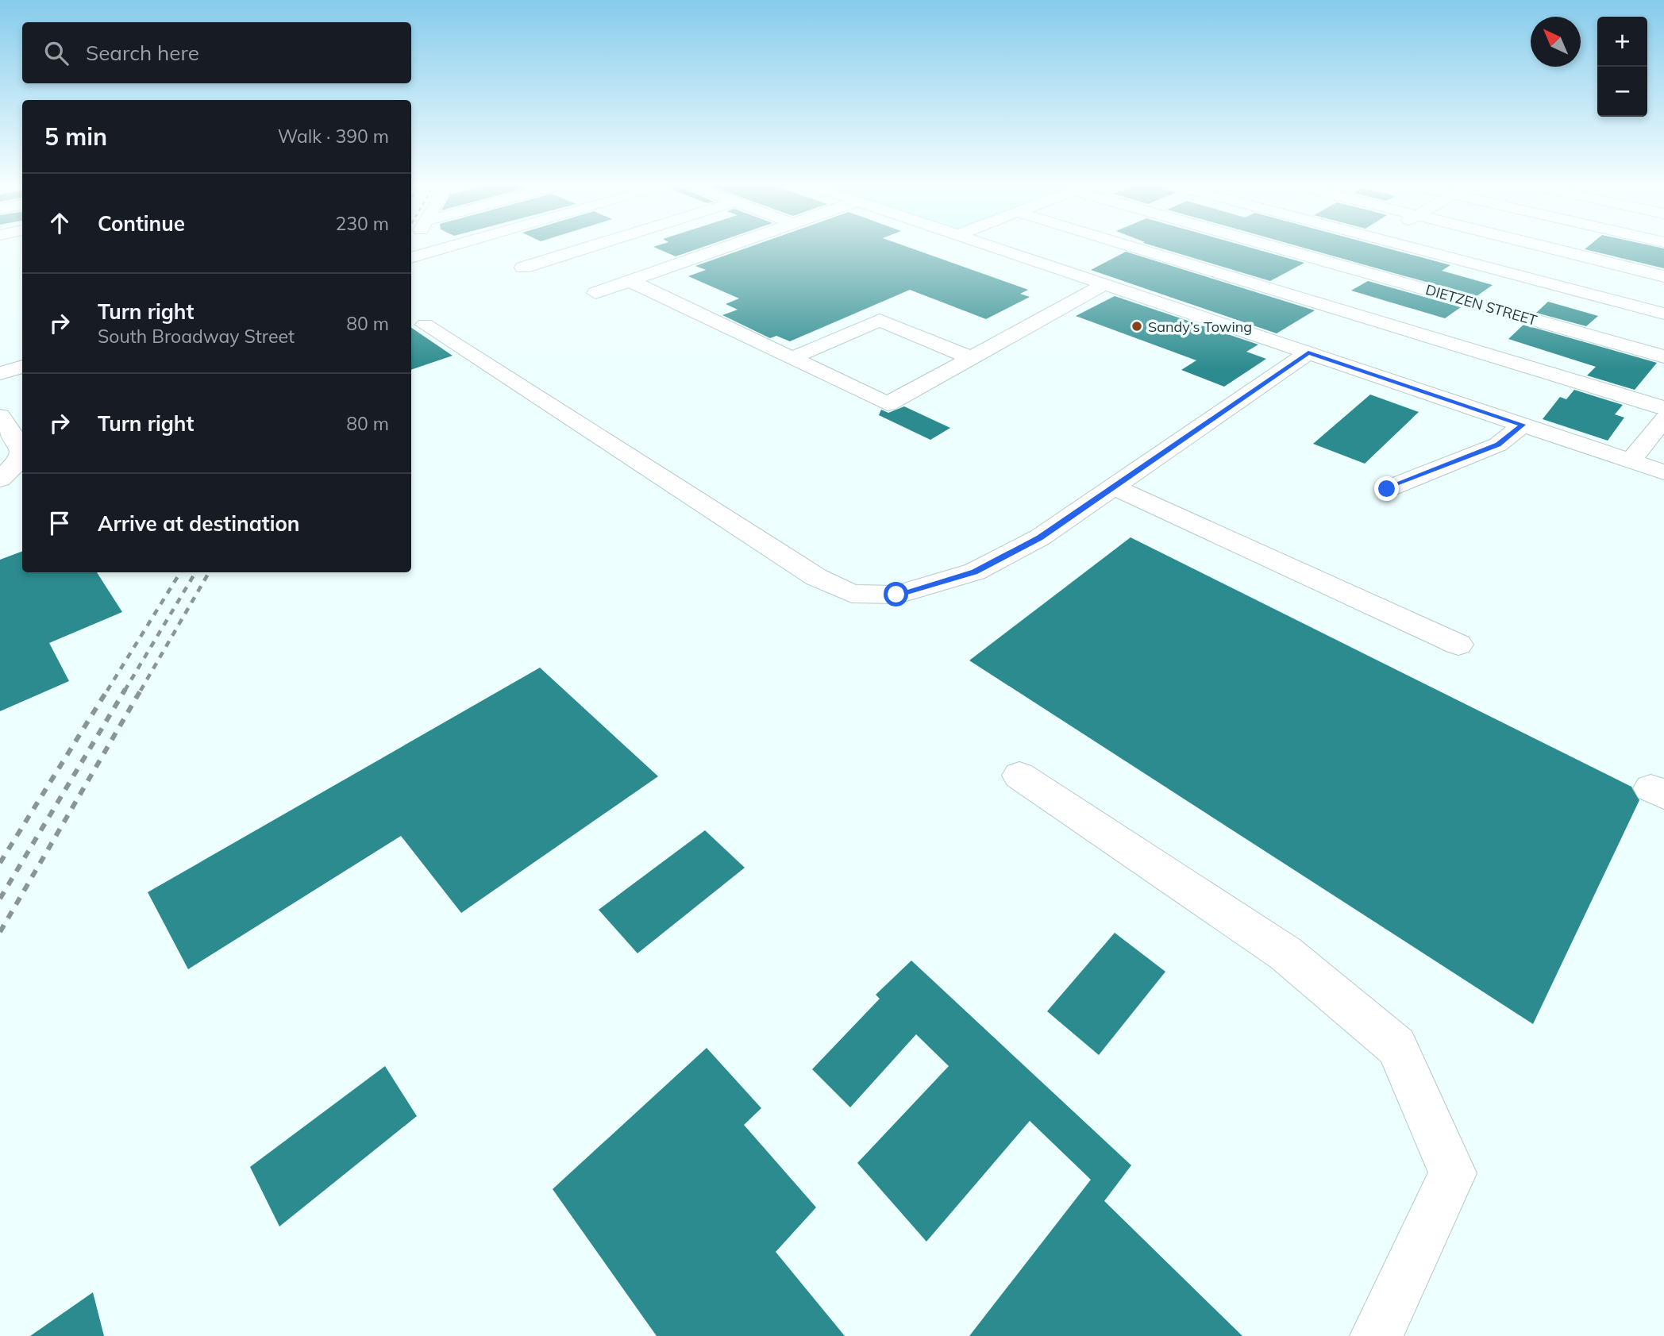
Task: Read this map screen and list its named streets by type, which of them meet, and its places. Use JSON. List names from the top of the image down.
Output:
{
  "streets": {
    "street": ["DIETZEN STREET"]
  },
  "places": ["Sandy’s Towing"],
  "north": "top left",
  "page": {
    "map_buttons": ["+", "−"],
    "search": "Search here",
    "heading": ["5 min", "Walk · 390 m"],
    "list": [
      ["Continue", "230 m"],
      ["Turn right", "South Broadway Street", "80 m"],
      ["Turn right", "80 m"],
      "Arrive at destination"
    ]
  }
}
